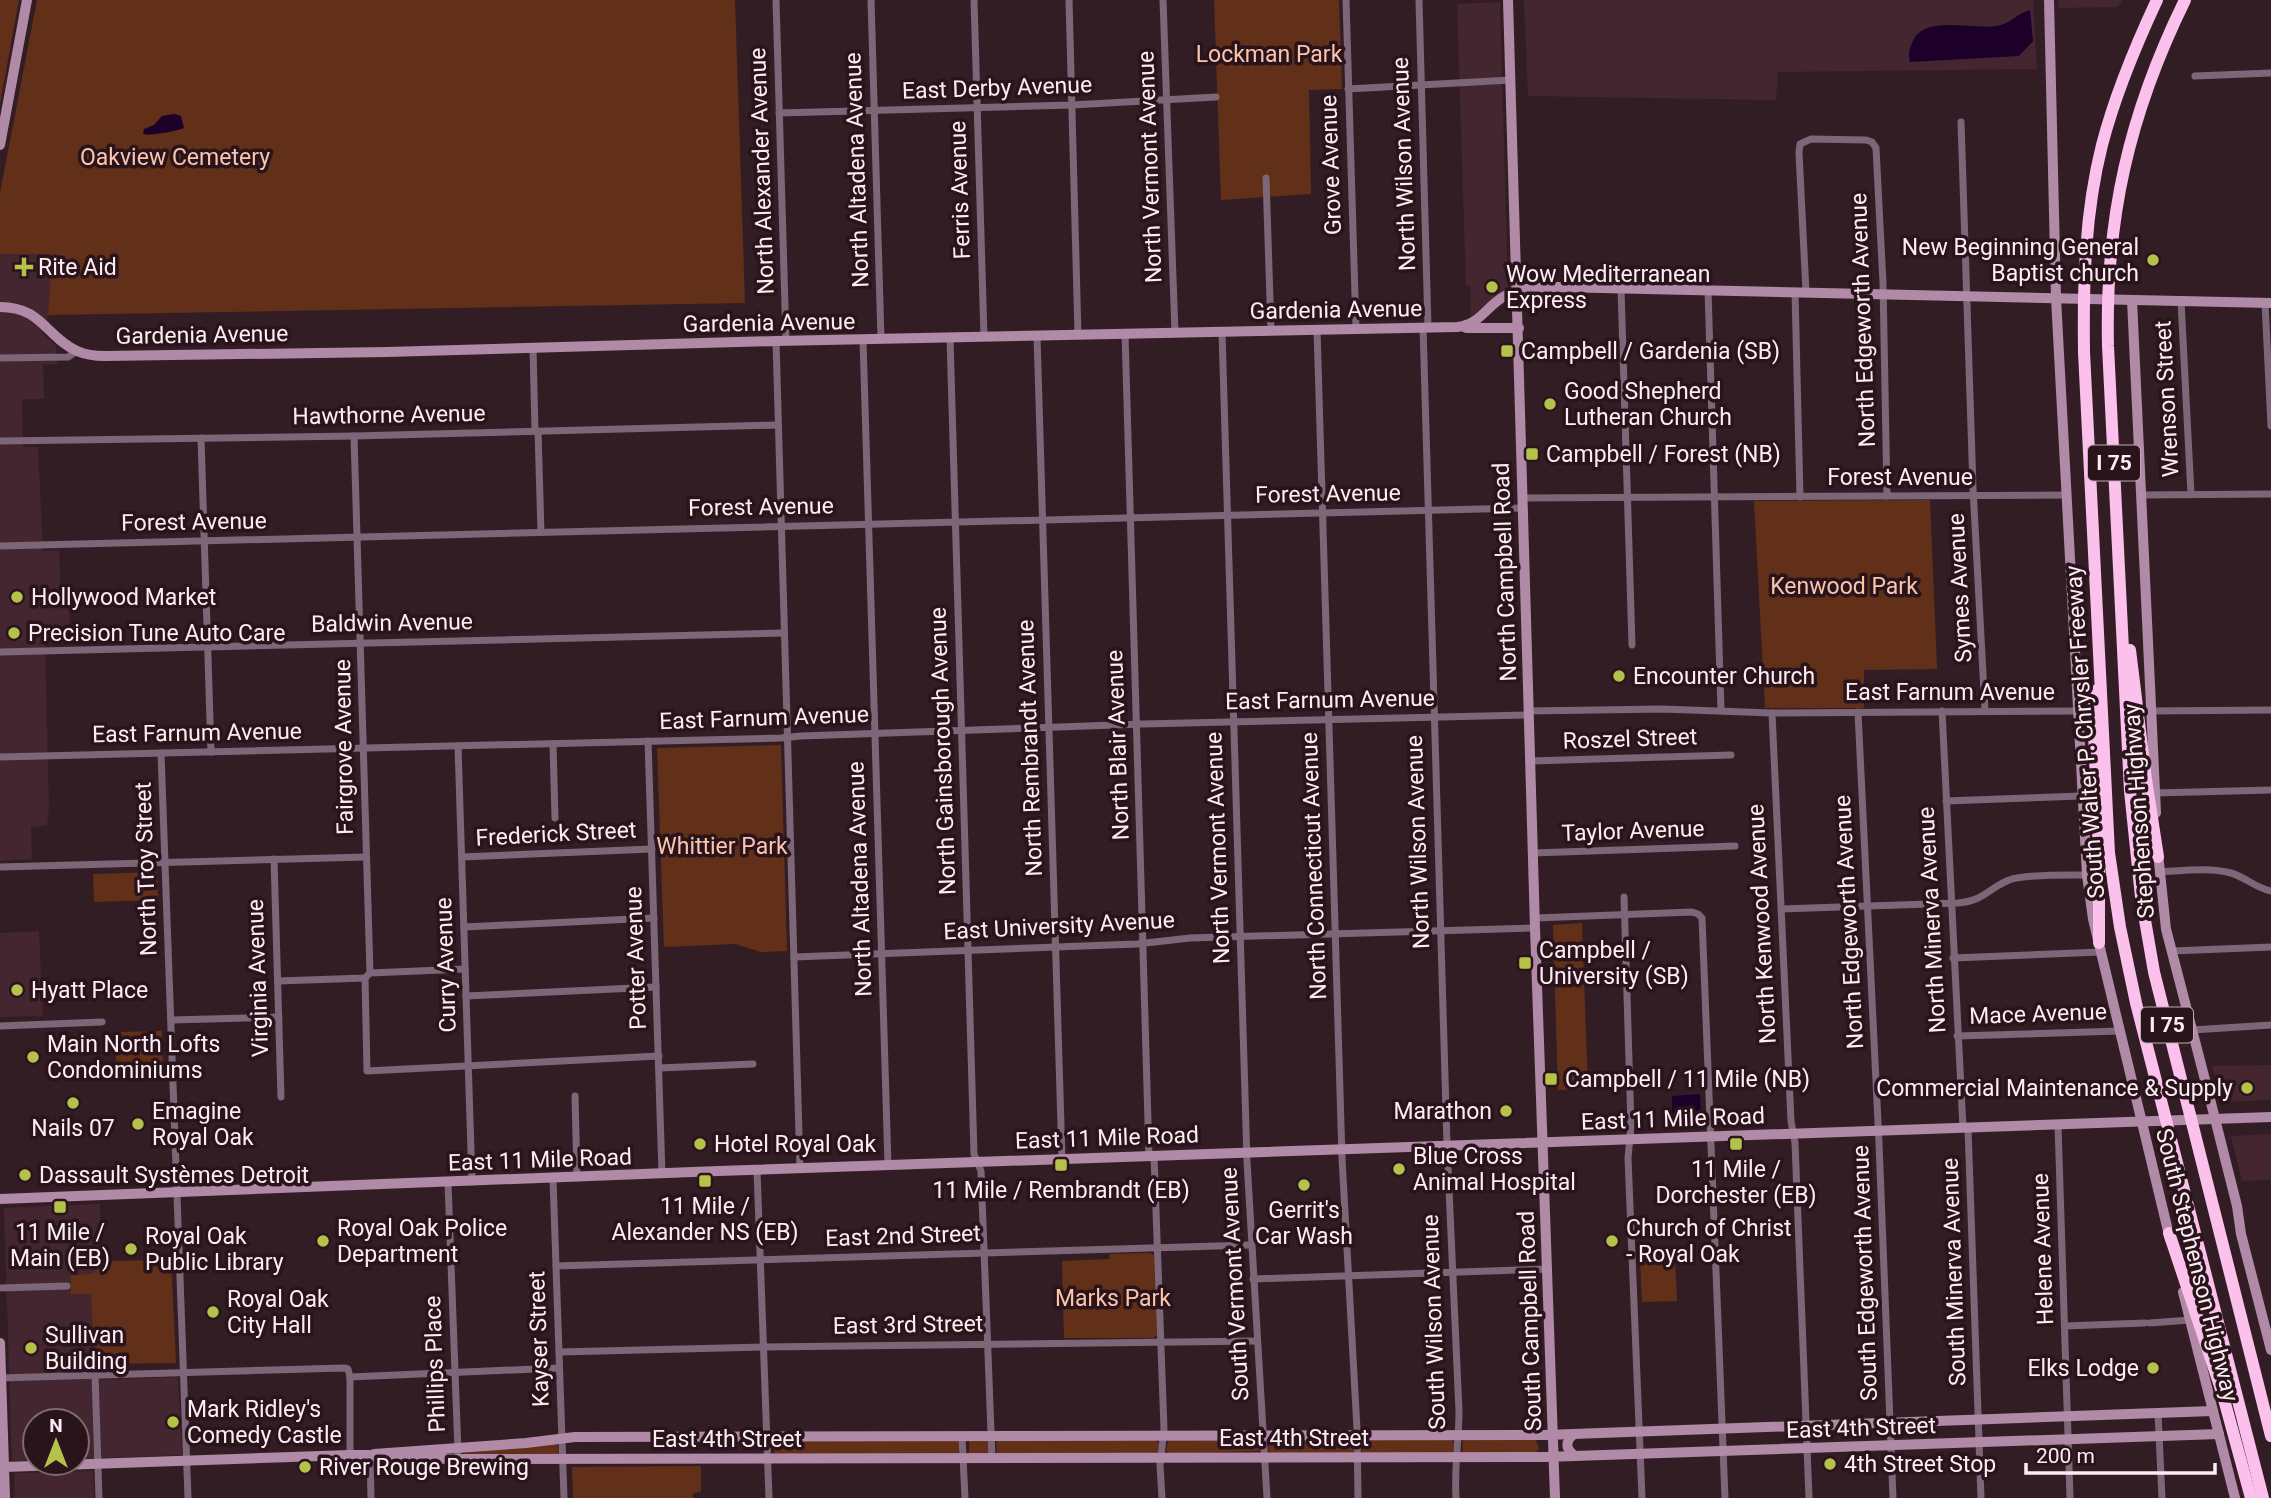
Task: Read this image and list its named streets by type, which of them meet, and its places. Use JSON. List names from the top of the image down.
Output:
{
  "streets": {
    "highway": ["I 75", "South Walter P. Chrysler Freeway"],
    "street": [
      "East Derby Avenue",
      "North Wilson Avenue",
      "Grove Avenue",
      "North Vermont Avenue",
      "North Altadena Avenue",
      "North Alexander Avenue",
      "Ferris Avenue",
      "Gardenia Avenue",
      "North Edgeworth Avenue",
      "Wrenson Street",
      "Hawthorne Avenue",
      "Forest Avenue",
      "North Campbell Road",
      "Symes Avenue",
      "Baldwin Avenue",
      "East Farnum Avenue",
      "Roszel Street",
      "North Blair Avenue",
      "Fairgrove Avenue",
      "North Rembrandt Avenue",
      "North Gainsborough Avenue",
      "Stephenson Highway",
      "Taylor Avenue",
      "Frederick Street",
      "North Connecticut Avenue",
      "North Troy Street",
      "North Minerva Avenue",
      "North Kenwood Avenue",
      "East University Avenue",
      "Potter Avenue",
      "Curry Avenue",
      "Virginia Avenue",
      "Mace Avenue",
      "East 11 Mile Road",
      "East 2nd Street",
      "Helene Avenue",
      "South Stephenson Highway",
      "South Minerva Avenue",
      "South Edgeworth Avenue",
      "South Vermont Avenue",
      "South Campbell Road",
      "South Wilson Avenue",
      "East 3rd Street",
      "Kayser Street",
      "Phillips Place",
      "East 4th Street"
    ]
  },
  "crossings": [
    ["East Derby Avenue", "North Vermont Avenue"],
    ["East Derby Avenue", "North Altadena Avenue"],
    ["East Derby Avenue", "North Alexander Avenue"],
    ["East Derby Avenue", "Ferris Avenue"],
    ["North Wilson Avenue", "Gardenia Avenue"],
    ["North Wilson Avenue", "Forest Avenue"],
    ["North Wilson Avenue", "East Farnum Avenue"],
    ["North Wilson Avenue", "East University Avenue"],
    ["North Wilson Avenue", "East 11 Mile Road"],
    ["North Wilson Avenue", "South Wilson Avenue"],
    ["Grove Avenue", "Gardenia Avenue"],
    ["North Vermont Avenue", "Gardenia Avenue"],
    ["North Vermont Avenue", "Forest Avenue"],
    ["North Vermont Avenue", "East Farnum Avenue"],
    ["North Vermont Avenue", "East University Avenue"],
    ["North Vermont Avenue", "East 11 Mile Road"],
    ["North Vermont Avenue", "South Vermont Avenue"],
    ["North Altadena Avenue", "Gardenia Avenue"],
    ["North Altadena Avenue", "Forest Avenue"],
    ["North Altadena Avenue", "East Farnum Avenue"],
    ["North Altadena Avenue", "East University Avenue"],
    ["North Altadena Avenue", "East 11 Mile Road"],
    ["North Alexander Avenue", "Gardenia Avenue"],
    ["North Alexander Avenue", "Hawthorne Avenue"],
    ["North Alexander Avenue", "Forest Avenue"],
    ["North Alexander Avenue", "Baldwin Avenue"],
    ["North Alexander Avenue", "East Farnum Avenue"],
    ["North Alexander Avenue", "East University Avenue"],
    ["North Alexander Avenue", "East 11 Mile Road"],
    ["Ferris Avenue", "Gardenia Avenue"],
    ["Gardenia Avenue", "North Campbell Road"],
    ["Gardenia Avenue", "North Blair Avenue"],
    ["Gardenia Avenue", "North Rembrandt Avenue"],
    ["Gardenia Avenue", "North Gainsborough Avenue"],
    ["Gardenia Avenue", "North Connecticut Avenue"],
    ["North Edgeworth Avenue", "Forest Avenue"],
    ["North Edgeworth Avenue", "East Farnum Avenue"],
    ["North Edgeworth Avenue", "East 11 Mile Road"],
    ["North Edgeworth Avenue", "South Edgeworth Avenue"],
    ["Hawthorne Avenue", "Fairgrove Avenue"],
    ["Forest Avenue", "North Campbell Road"],
    ["Forest Avenue", "Symes Avenue"],
    ["Forest Avenue", "North Blair Avenue"],
    ["Forest Avenue", "Fairgrove Avenue"],
    ["Forest Avenue", "North Rembrandt Avenue"],
    ["Forest Avenue", "North Gainsborough Avenue"],
    ["Forest Avenue", "North Connecticut Avenue"],
    ["Forest Avenue", "South Stephenson Highway"],
    ["North Campbell Road", "East Farnum Avenue"],
    ["North Campbell Road", "Roszel Street"],
    ["North Campbell Road", "Taylor Avenue"],
    ["North Campbell Road", "East University Avenue"],
    ["North Campbell Road", "East 11 Mile Road"],
    ["North Campbell Road", "South Campbell Road"],
    ["Symes Avenue", "East Farnum Avenue"],
    ["Baldwin Avenue", "Fairgrove Avenue"],
    ["East Farnum Avenue", "North Blair Avenue"],
    ["East Farnum Avenue", "Fairgrove Avenue"],
    ["East Farnum Avenue", "North Rembrandt Avenue"],
    ["East Farnum Avenue", "North Gainsborough Avenue"],
    ["East Farnum Avenue", "North Connecticut Avenue"],
    ["East Farnum Avenue", "North Troy Street"],
    ["East Farnum Avenue", "North Minerva Avenue"],
    ["East Farnum Avenue", "North Kenwood Avenue"],
    ["East Farnum Avenue", "Potter Avenue"],
    ["East Farnum Avenue", "Curry Avenue"],
    ["East Farnum Avenue", "South Stephenson Highway"],
    ["North Blair Avenue", "East University Avenue"],
    ["North Blair Avenue", "East 11 Mile Road"],
    ["North Blair Avenue", "East 2nd Street"],
    ["North Blair Avenue", "East 3rd Street"],
    ["North Blair Avenue", "East 4th Street"],
    ["Fairgrove Avenue", "Curry Avenue"],
    ["North Rembrandt Avenue", "East University Avenue"],
    ["North Rembrandt Avenue", "East 11 Mile Road"],
    ["North Gainsborough Avenue", "East University Avenue"],
    ["North Gainsborough Avenue", "East 11 Mile Road"],
    ["North Gainsborough Avenue", "East 2nd Street"],
    ["North Gainsborough Avenue", "East 3rd Street"],
    ["North Gainsborough Avenue", "East 4th Street"],
    ["Stephenson Highway", "East 11 Mile Road"],
    ["Frederick Street", "Potter Avenue"],
    ["Frederick Street", "Curry Avenue"],
    ["North Connecticut Avenue", "East University Avenue"],
    ["North Connecticut Avenue", "East 11 Mile Road"],
    ["North Connecticut Avenue", "East 4th Street"],
    ["North Troy Street", "East 11 Mile Road"],
    ["North Troy Street", "East 4th Street"],
    ["North Minerva Avenue", "Mace Avenue"],
    ["North Minerva Avenue", "East 11 Mile Road"],
    ["North Minerva Avenue", "South Minerva Avenue"],
    ["North Kenwood Avenue", "East 11 Mile Road"],
    ["North Kenwood Avenue", "East 4th Street"],
    ["East University Avenue", "East 11 Mile Road"],
    ["Potter Avenue", "East 11 Mile Road"],
    ["Curry Avenue", "East 11 Mile Road"],
    ["Mace Avenue", "South Stephenson Highway"],
    ["East 11 Mile Road", "Helene Avenue"],
    ["East 11 Mile Road", "South Stephenson Highway"],
    ["East 11 Mile Road", "South Minerva Avenue"],
    ["East 11 Mile Road", "South Edgeworth Avenue"],
    ["East 11 Mile Road", "South Vermont Avenue"],
    ["East 11 Mile Road", "South Campbell Road"],
    ["East 11 Mile Road", "South Wilson Avenue"],
    ["East 11 Mile Road", "Kayser Street"],
    ["East 11 Mile Road", "Phillips Place"],
    ["East 2nd Street", "South Vermont Avenue"],
    ["East 2nd Street", "Kayser Street"],
    ["Helene Avenue", "East 4th Street"],
    ["South Stephenson Highway", "East 4th Street"],
    ["South Minerva Avenue", "East 4th Street"],
    ["South Edgeworth Avenue", "East 4th Street"],
    ["South Vermont Avenue", "East 3rd Street"],
    ["South Vermont Avenue", "East 4th Street"],
    ["South Campbell Road", "East 4th Street"],
    ["South Wilson Avenue", "East 4th Street"],
    ["East 3rd Street", "Kayser Street"],
    ["Kayser Street", "East 4th Street"],
    ["Phillips Place", "East 4th Street"]
  ],
  "parks": [
    "Lockman Park",
    "Oakview Cemetery",
    "Kenwood Park",
    "Whittier Park",
    "Marks Park"
  ],
  "places": {
    "other": [
      "New Beginning General Baptist church",
      "Wow Mediterranean Express",
      "Good Shepherd Lutheran Church",
      "Hollywood Market",
      "Precision Tune Auto Care",
      "Encounter Church",
      "Hyatt Place",
      "Main North Lofts Condominiums",
      "Commercial Maintenance & Supply",
      "Nails 07",
      "Marathon",
      "Emagine Royal Oak",
      "Hotel Royal Oak",
      "Blue Cross Animal Hospital",
      "Dassault Systèmes Detroit",
      "Gerrit's Car Wash",
      "Royal Oak Police Department",
      "Church of Christ - Royal Oak",
      "Royal Oak Public Library",
      "Royal Oak City Hall",
      "Sullivan Building",
      "Elks Lodge",
      "Mark Ridley's Comedy Castle",
      "4th Street Stop",
      "River Rouge Brewing"
    ],
    "health": ["Rite Aid"],
    "transit": [
      "Campbell / Gardenia (SB)",
      "Campbell / Forest (NB)",
      "Campbell / University (SB)",
      "Campbell / 11 Mile (NB)",
      "11 Mile / Dorchester (EB)",
      "11 Mile / Rembrandt (EB)",
      "11 Mile / Alexander NS (EB)",
      "11 Mile / Main (EB)"
    ]
  },
  "scale_bar": "200 m",
  "north": "top"
}
